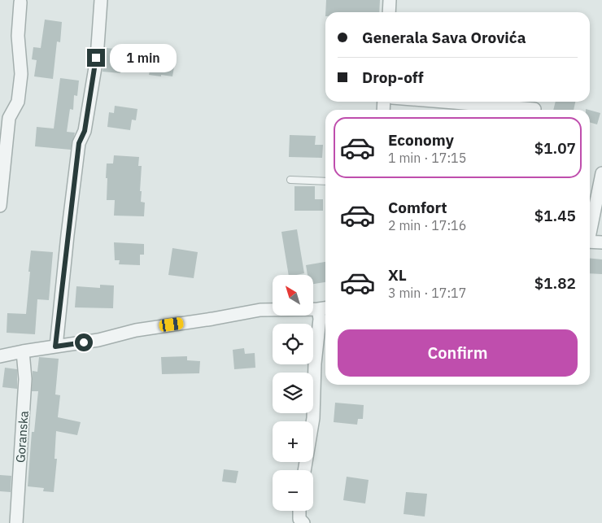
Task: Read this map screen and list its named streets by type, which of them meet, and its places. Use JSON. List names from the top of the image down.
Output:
{
  "streets": {
    "street": ["Goranska"]
  },
  "north": "top left",
  "page": {
    "banner": ["Generala Sava Orovića", "Drop-off"],
    "bubble": "1 min",
    "list": [
      {
        "name": "Economy",
        "note": "1 min · 17:15",
        "value": "$1.07"
      },
      {
        "name": "Comfort",
        "note": "2 min · 17:16",
        "value": "$1.45"
      },
      {
        "name": "XL",
        "note": "3 min · 17:17",
        "value": "$1.82"
      }
    ],
    "map_buttons": ["+", "−"],
    "buttons": "Confirm"
  }
}
